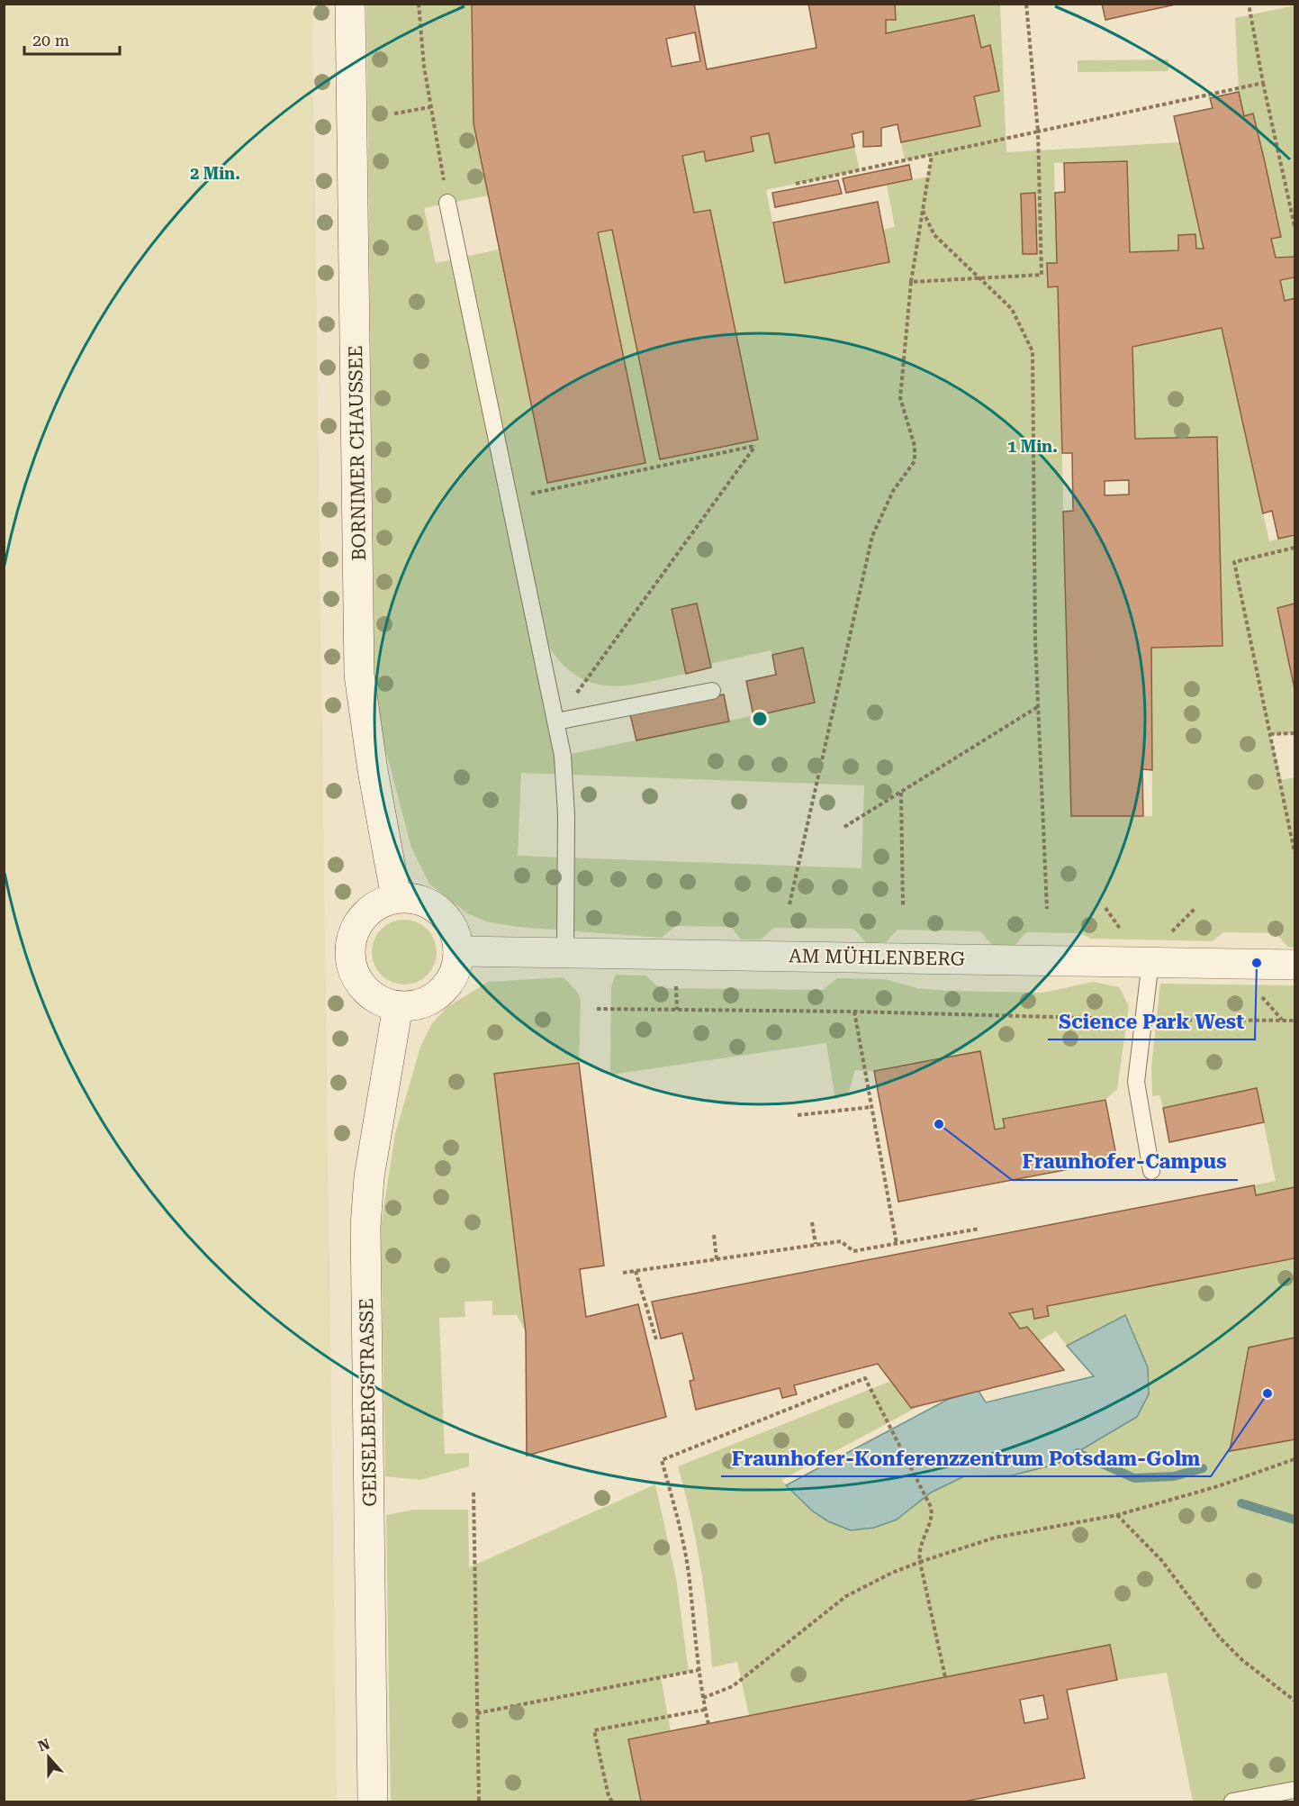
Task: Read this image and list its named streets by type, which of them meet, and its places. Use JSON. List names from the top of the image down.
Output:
{
  "streets": {
    "street": ["BORNIMER CHAUSSEE", "AM MÜHLENBERG", "GEISELBERGSTRASSE"]
  },
  "crossings": [
    ["BORNIMER CHAUSSEE", "AM MÜHLENBERG"],
    ["BORNIMER CHAUSSEE", "GEISELBERGSTRASSE"],
    ["AM MÜHLENBERG", "GEISELBERGSTRASSE"]
  ],
  "places": ["Science Park West", "Fraunhofer-Campus", "Fraunhofer-Konferenzzentrum Potsdam-Golm"],
  "scale_bar": "20 m",
  "north": "top",
  "rings": ["2 Min.", "1 Min."]
}
